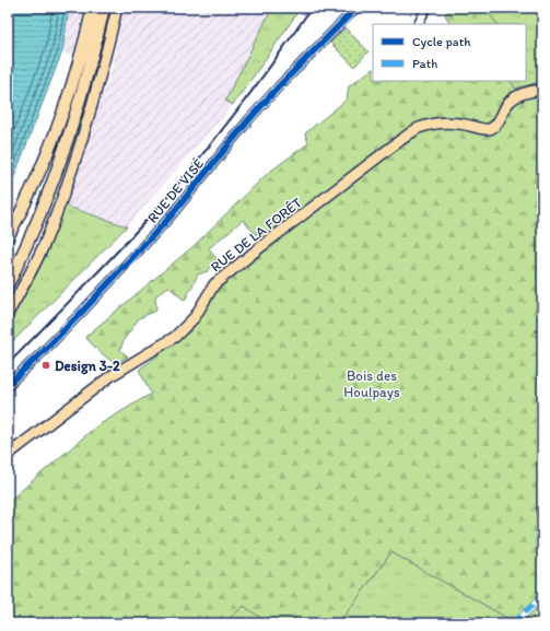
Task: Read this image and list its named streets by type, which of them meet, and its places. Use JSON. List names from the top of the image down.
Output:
{
  "streets": {
    "main road": ["RUE DE LA FORÊT"],
    "street": ["RUE DE VISÉ"]
  },
  "parks": ["Bois des Houlpays"],
  "places": ["Design 3-2"],
  "legend": ["Cycle path", "Path"]
}
